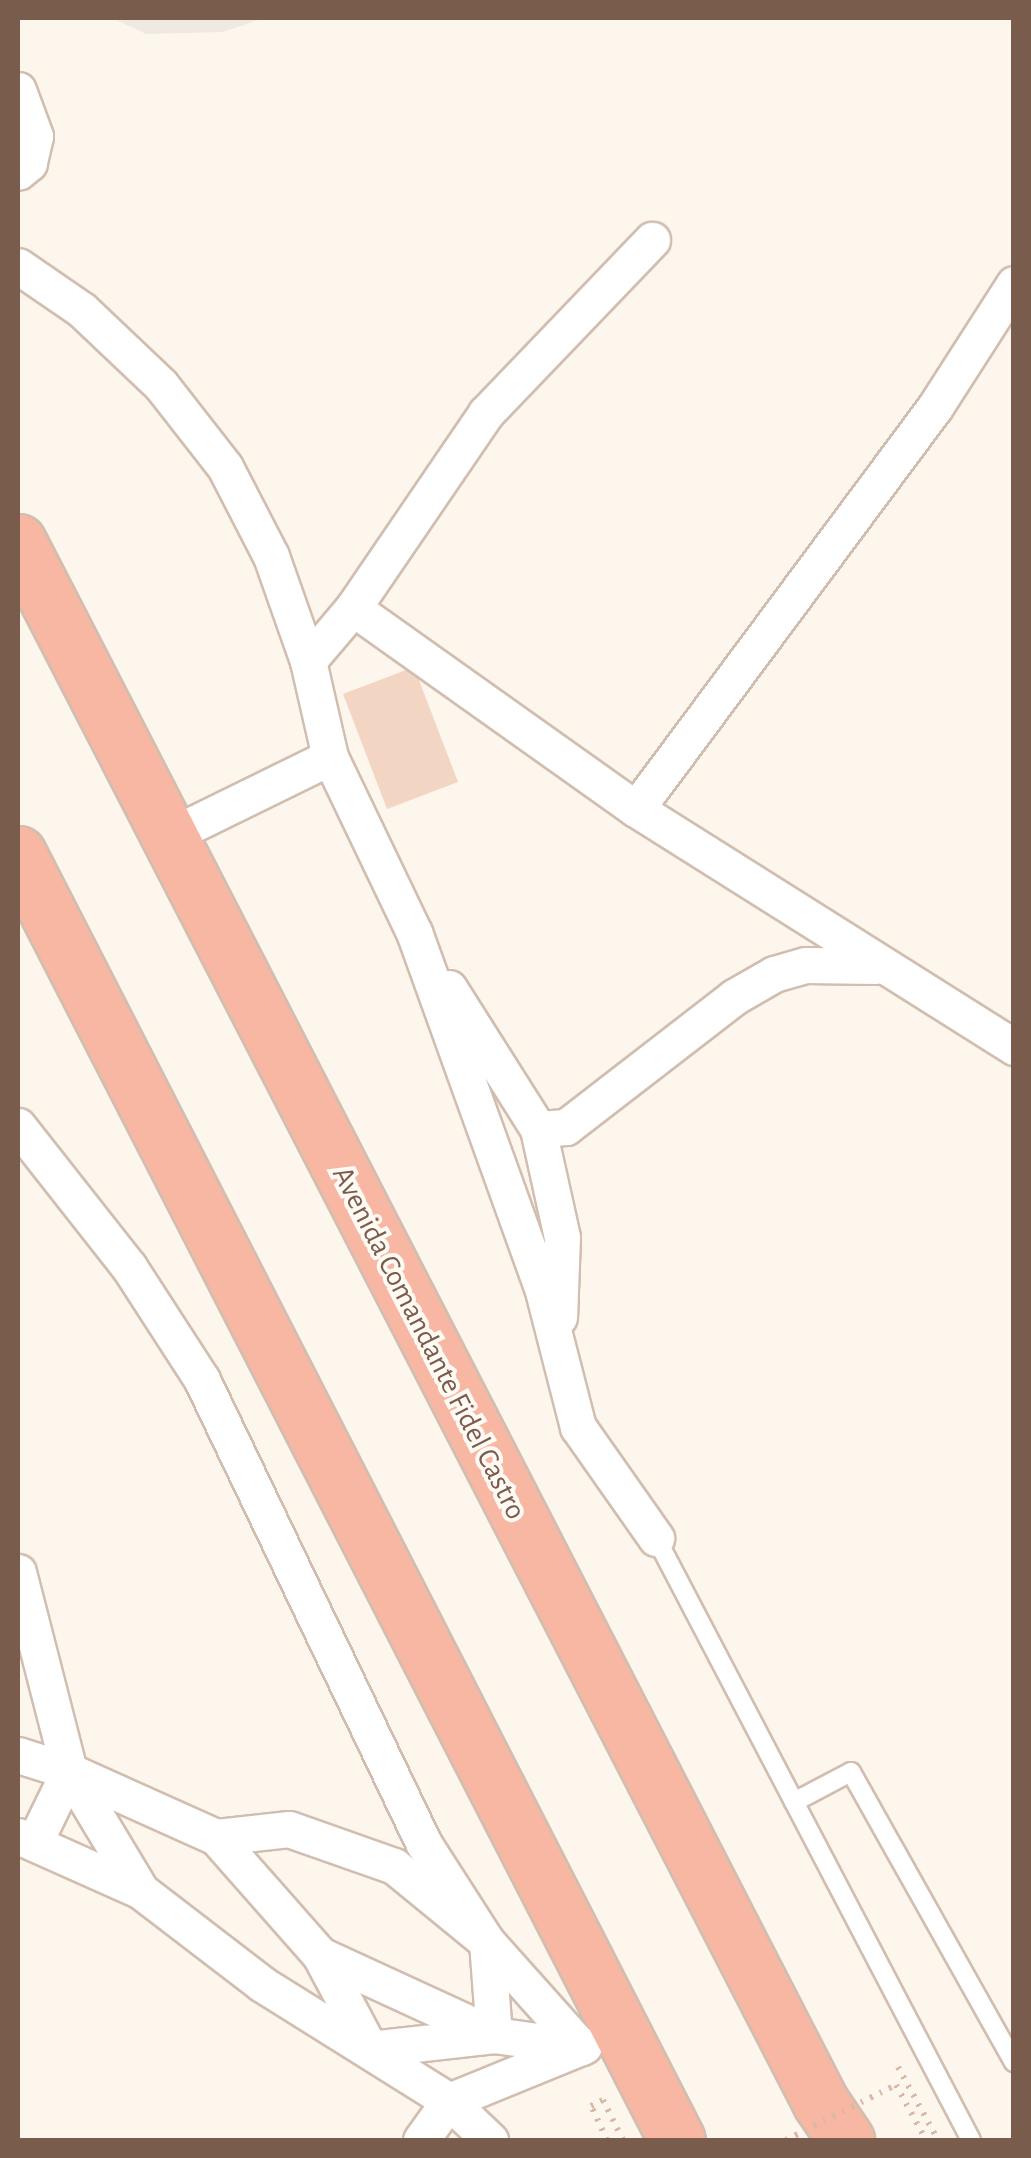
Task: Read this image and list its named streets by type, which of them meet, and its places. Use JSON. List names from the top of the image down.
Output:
{
  "streets": {
    "highway": ["Avenida Comandante Fidel Castro"]
  }
}
